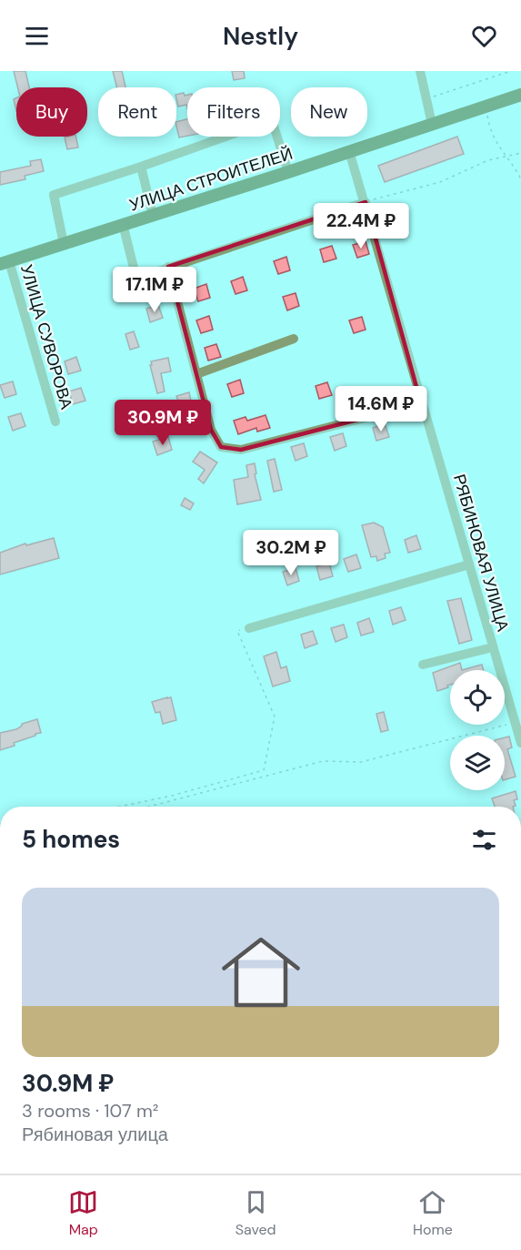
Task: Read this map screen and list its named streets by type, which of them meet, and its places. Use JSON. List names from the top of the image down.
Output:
{
  "streets": {
    "main road": ["УЛИЦА СТРОИТЕЛЕЙ"],
    "street": ["УЛИЦА СУВОРОВА", "РЯБИНОВАЯ УЛИЦА"]
  },
  "crossings": [
    ["УЛИЦА СТРОИТЕЛЕЙ", "УЛИЦА СУВОРОВА"],
    ["УЛИЦА СТРОИТЕЛЕЙ", "РЯБИНОВАЯ УЛИЦА"]
  ],
  "page": {
    "header": "Nestly",
    "chip": [
      "Buy",
      "Rent",
      "Filters",
      "New"
    ],
    "price": [
      "22.4M ₽",
      "17.1M ₽",
      "14.6M ₽",
      "30.9M ₽",
      "30.2M ₽"
    ],
    "heading": "5 homes",
    "list": [
      {
        "name": "30.9M ₽",
        "note": "3 rooms · 107 m² · Рябиновая улица"
      }
    ],
    "tabs": ["Map", "Saved", "Home"]
  }
}
